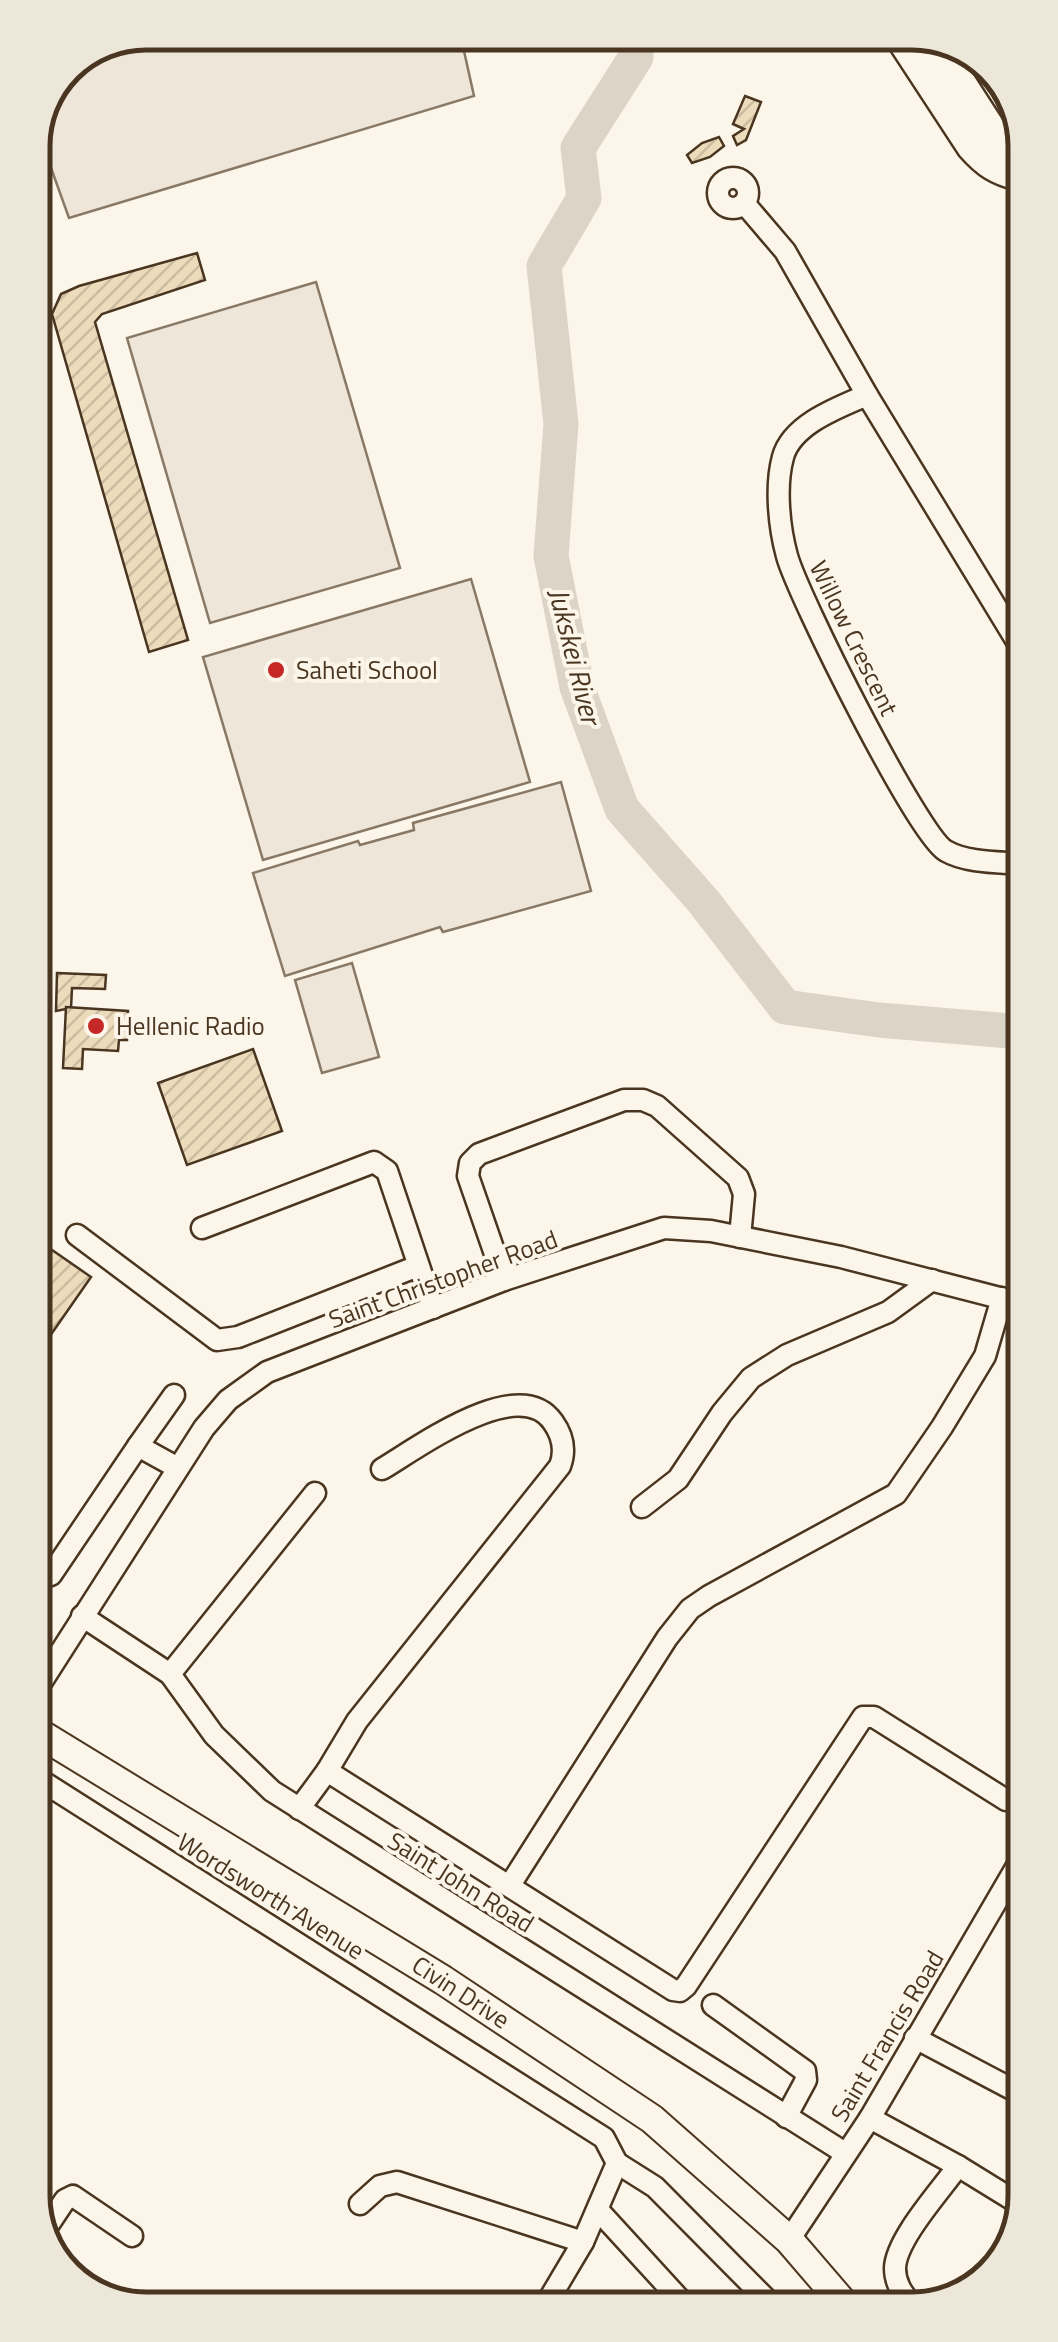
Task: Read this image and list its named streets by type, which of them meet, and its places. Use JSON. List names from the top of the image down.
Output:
{
  "streets": {
    "main road": ["Civin Drive"],
    "street": [
      "Willow Crescent",
      "Saint Christopher Road",
      "Saint John Road",
      "Wordsworth Avenue",
      "Saint Francis Road"
    ]
  },
  "crossings": [
    ["Saint Christopher Road", "Saint John Road"],
    ["Saint John Road", "Saint Francis Road"],
    ["Civin Drive", "Saint Francis Road"]
  ],
  "water": ["Jukskei River"],
  "places": ["Saheti School", "Hellenic Radio"]
}
